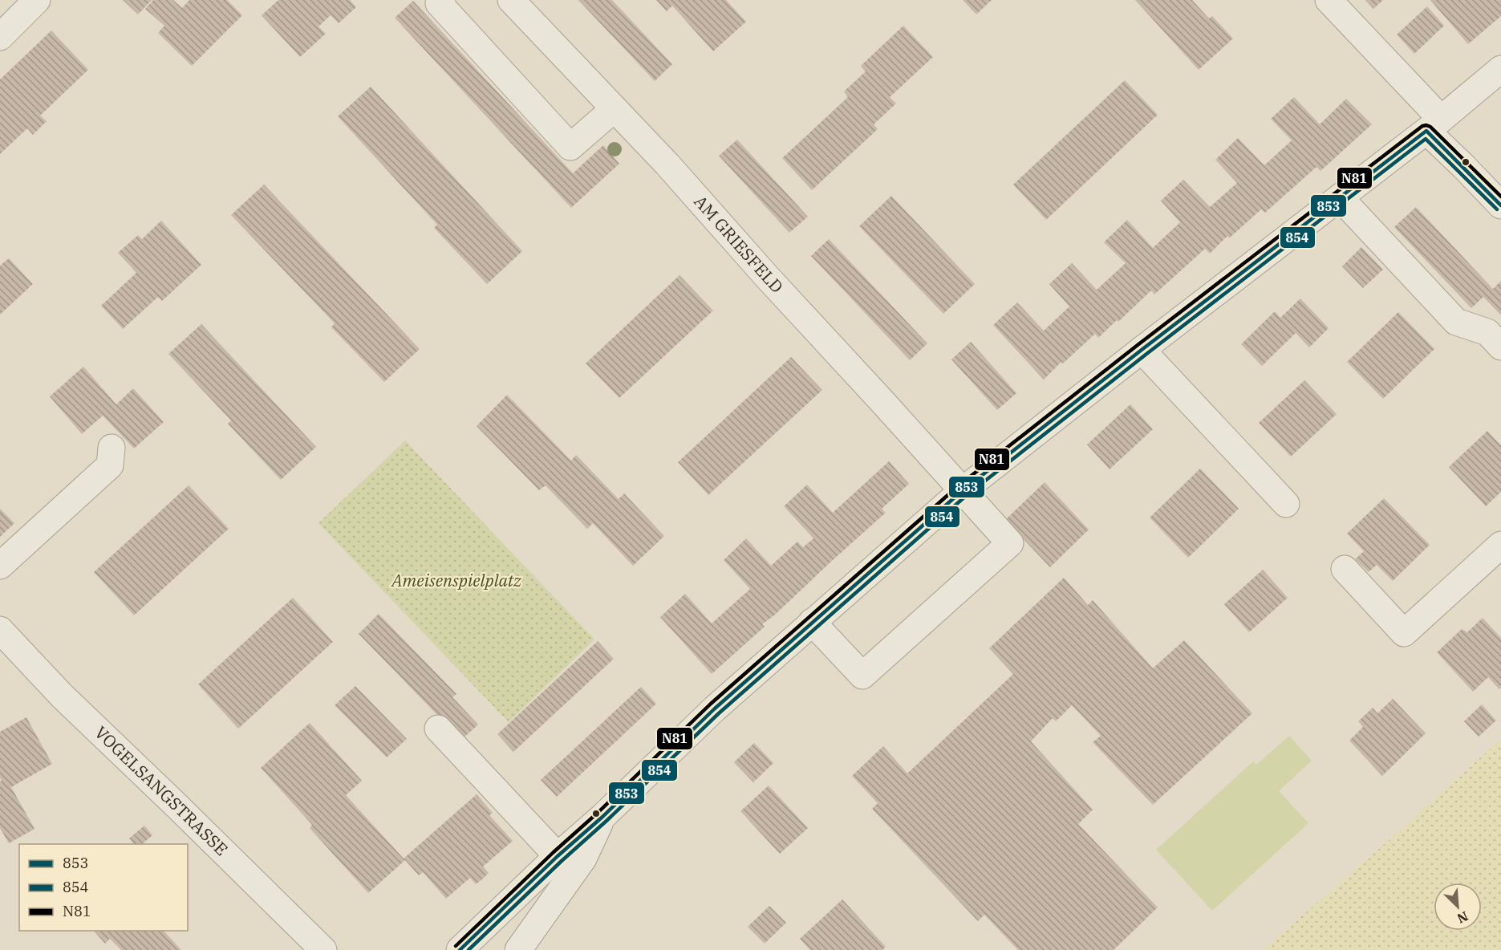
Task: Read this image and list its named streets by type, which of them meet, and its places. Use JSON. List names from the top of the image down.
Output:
{
  "streets": {
    "street": ["AM GRIESFELD", "VOGELSANGSTRASSE"]
  },
  "parks": ["Ameisenspielplatz"],
  "lines": ["transit line N81", "transit line 853", "transit line 854"],
  "legend": ["853", "854", "N81"],
  "north": "bottom right"
}
